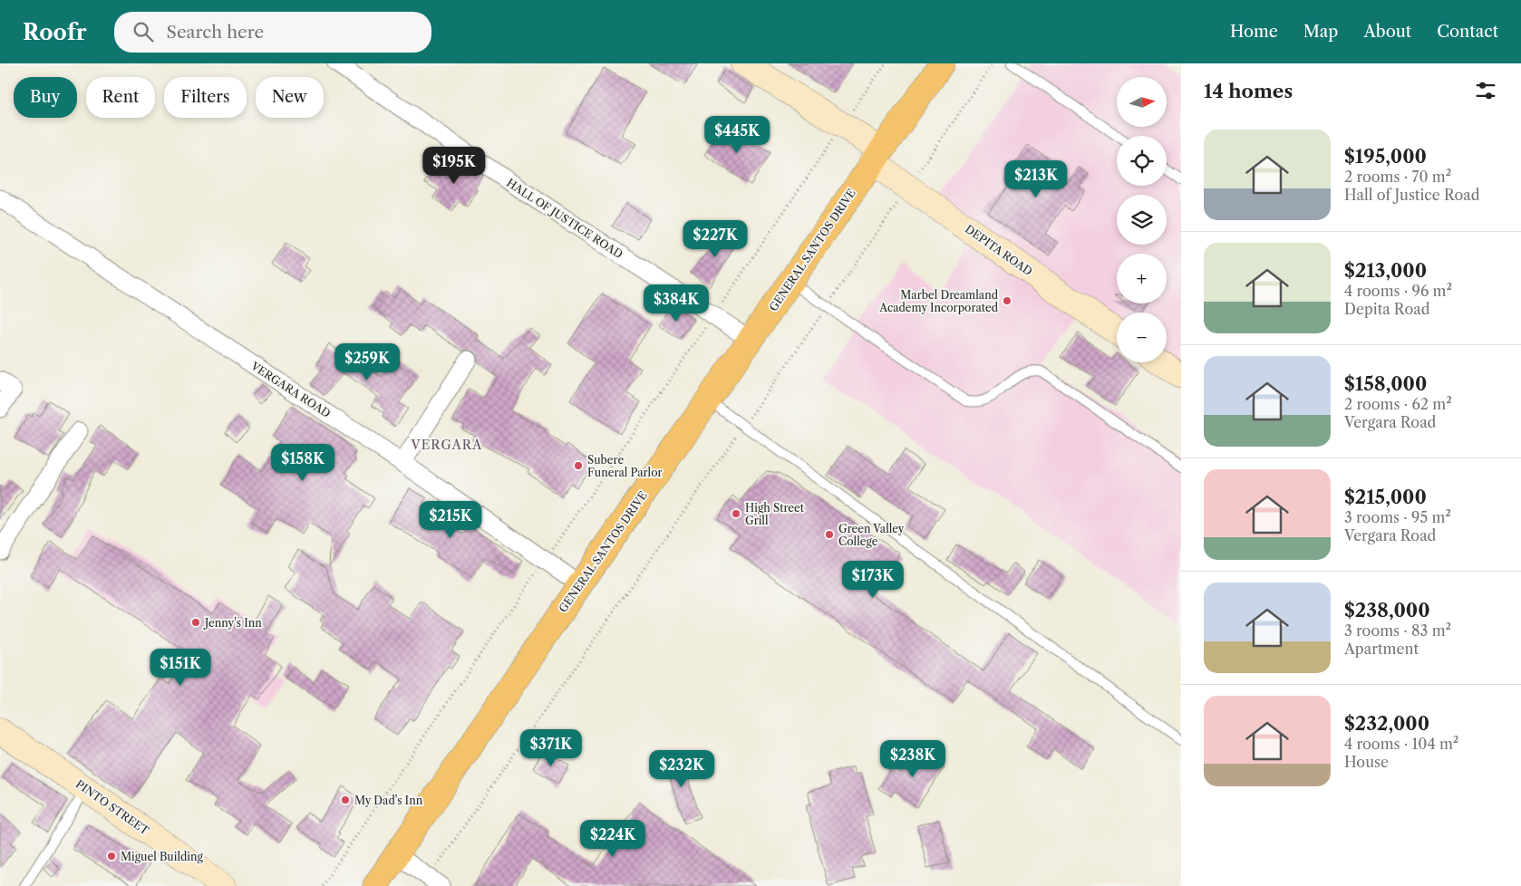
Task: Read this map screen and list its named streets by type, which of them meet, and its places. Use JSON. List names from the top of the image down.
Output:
{
  "streets": {
    "highway": ["GENERAL SANTOS DRIVE"],
    "street": [
      "HALL OF JUSTICE ROAD",
      "DEPITA ROAD",
      "VERGARA ROAD",
      "PINTO STREET"
    ]
  },
  "crossings": [
    ["HALL OF JUSTICE ROAD", "GENERAL SANTOS DRIVE"],
    ["GENERAL SANTOS DRIVE", "DEPITA ROAD"],
    ["GENERAL SANTOS DRIVE", "VERGARA ROAD"]
  ],
  "districts": ["VERGARA"],
  "places": [
    "Marbel Dreamland Academy Incorporated",
    "Subere Funeral Parlor",
    "High Street Grill",
    "Green Valley College",
    "Jenny's Inn",
    "My Dad's Inn",
    "Miguel Building"
  ],
  "north": "right",
  "page": {
    "header": "Roofr",
    "search": "Search here",
    "nav": [
      "Home",
      "Map",
      "About",
      "Contact"
    ],
    "heading": "14 homes",
    "map_buttons": ["+", "−"],
    "chip": [
      "Buy",
      "Rent",
      "Filters",
      "New"
    ],
    "price": [
      "$445K",
      "$195K",
      "$213K",
      "$227K",
      "$384K",
      "$259K",
      "$158K",
      "$215K",
      "$173K",
      "$151K",
      "$371K",
      "$238K",
      "$232K",
      "$224K"
    ],
    "list": [
      {
        "name": "$195,000",
        "note": "2 rooms · 70 m² · Hall of Justice Road"
      },
      {
        "name": "$213,000",
        "note": "4 rooms · 96 m² · Depita Road"
      },
      {
        "name": "$158,000",
        "note": "2 rooms · 62 m² · Vergara Road"
      },
      {
        "name": "$215,000",
        "note": "3 rooms · 95 m² · Vergara Road"
      },
      {
        "name": "$238,000",
        "note": "3 rooms · 83 m² · Apartment"
      },
      {
        "name": "$232,000",
        "note": "4 rooms · 104 m² · House"
      }
    ]
  }
}
